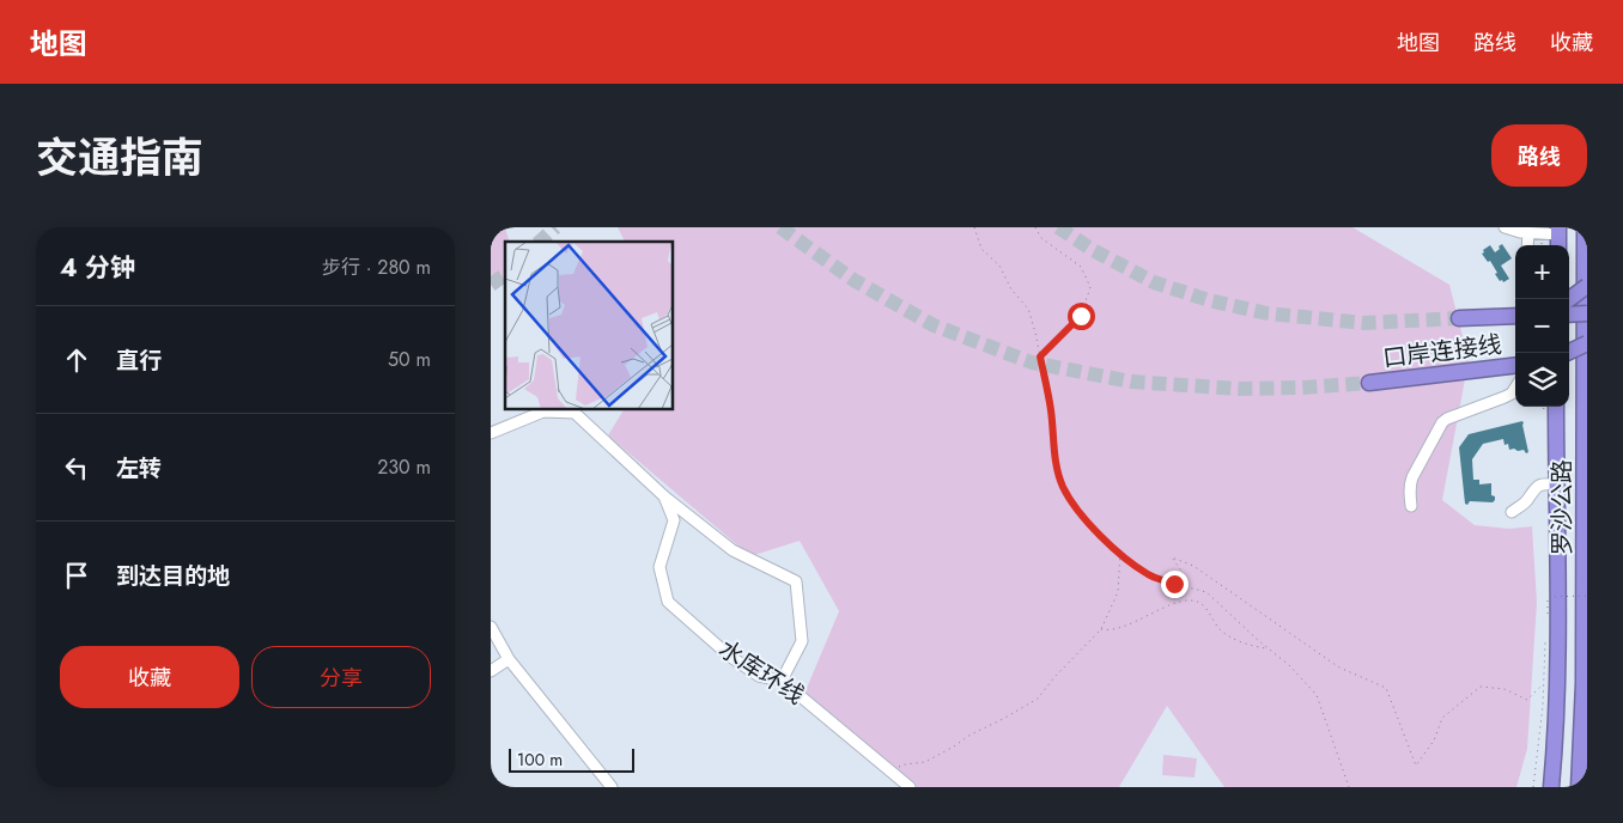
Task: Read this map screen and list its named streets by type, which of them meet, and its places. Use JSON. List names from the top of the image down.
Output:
{
  "streets": {
    "highway": ["口岸连接线", "罗沙公路"],
    "street": ["水库环线"]
  },
  "scale_bar": "100 m",
  "page": {
    "header": "地图",
    "nav": ["地图", "路线", "收藏"],
    "title": "交通指南",
    "buttons": [
      "路线",
      ["收藏", "分享"]
    ],
    "heading": ["4 分钟", "步行 · 280 m"],
    "map_buttons": ["+", "−"],
    "list": [
      ["直行", "50 m"],
      ["左转", "230 m"],
      "到达目的地"
    ],
    "scale": "100 m"
  }
}
